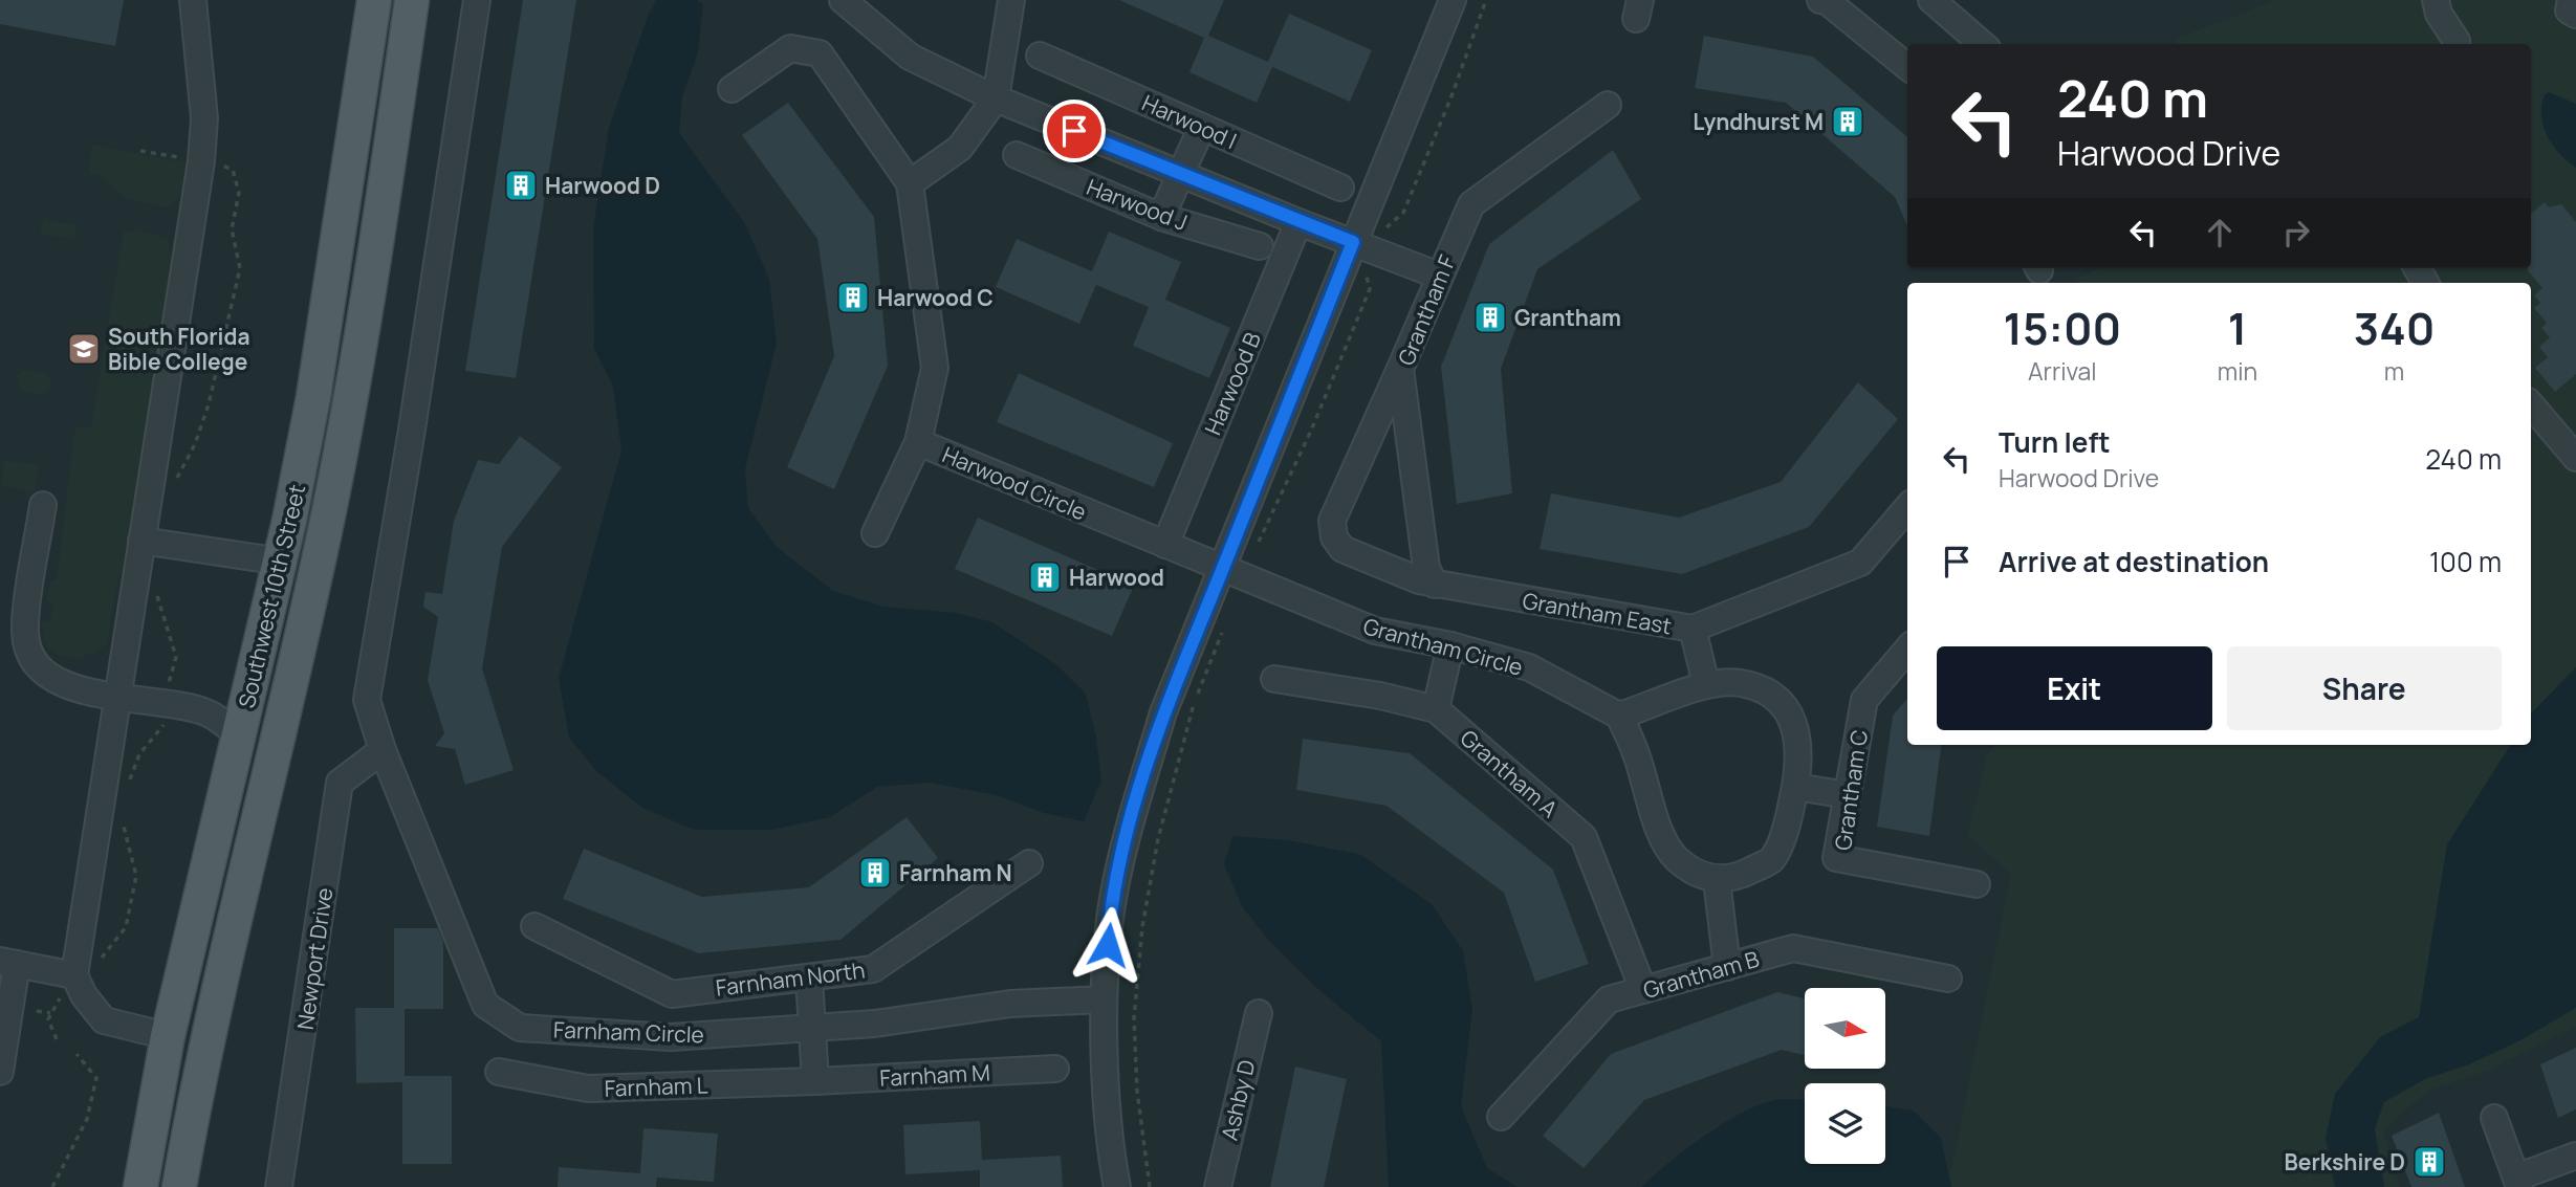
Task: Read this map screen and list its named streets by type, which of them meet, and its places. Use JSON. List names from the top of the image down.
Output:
{
  "streets": {
    "main road": ["Southwest 10th Street"],
    "street": [
      "Harwood I",
      "Harwood J",
      "Grantham F",
      "Harwood B",
      "Harwood Circle",
      "Grantham East",
      "Grantham Circle",
      "Grantham A",
      "Grantham C",
      "Newport Drive",
      "Grantham B",
      "Farnham North",
      "Farnham Circle",
      "Farnham M",
      "Farnham L",
      "Ashby D"
    ]
  },
  "crossings": [
    ["Grantham F", "Grantham East"],
    ["Harwood B", "Harwood Circle"],
    ["Harwood Circle", "Grantham Circle"],
    ["Grantham A", "Grantham B"],
    ["Newport Drive", "Farnham Circle"],
    ["Farnham M", "Farnham L"]
  ],
  "places": {
    "building": [
      "Lyndhurst M",
      "Harwood D",
      "Harwood C",
      "Grantham",
      "Harwood",
      "Farnham N",
      "Berkshire D"
    ],
    "school or university": ["South Florida Bible College"]
  },
  "north": "right",
  "page": {
    "turn": ["240 m", "Harwood Drive"],
    "eta": [
      "15:00",
      "Arrival",
      "1",
      "min",
      "340",
      "m"
    ],
    "list": [
      {
        "name": "Turn left",
        "note": "Harwood Drive",
        "value": "240 m"
      },
      {
        "name": "Arrive at destination",
        "value": "100 m"
      }
    ],
    "buttons": ["Exit", "Share"]
  }
}
